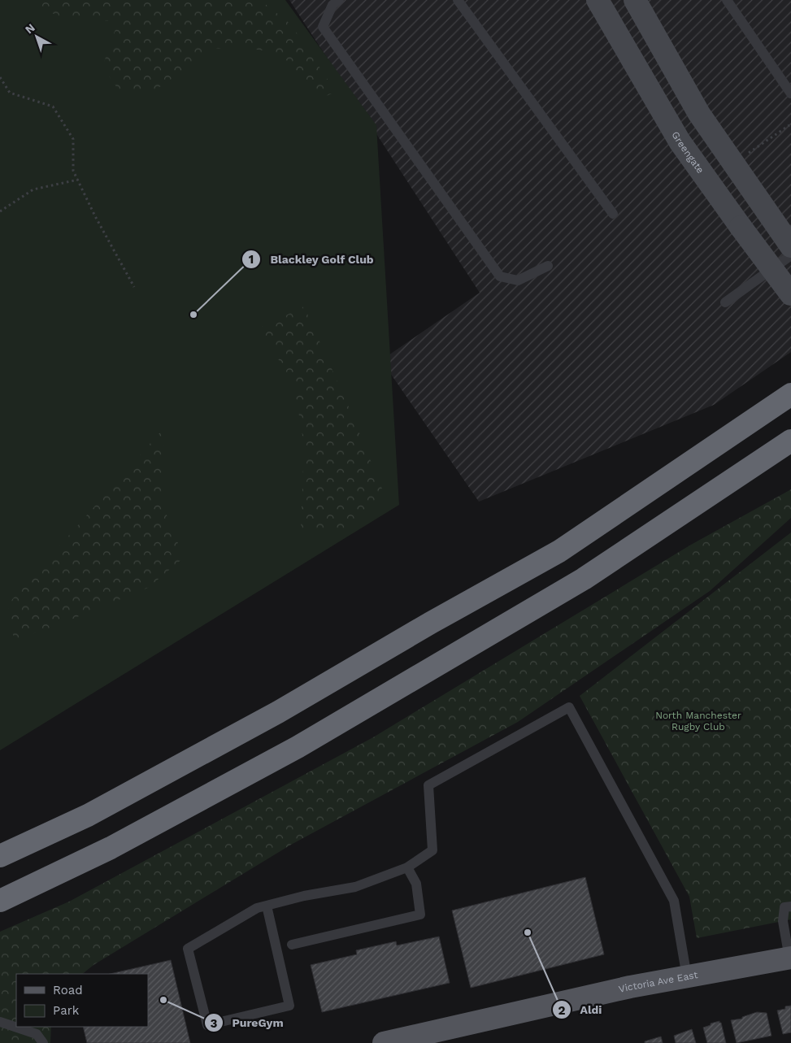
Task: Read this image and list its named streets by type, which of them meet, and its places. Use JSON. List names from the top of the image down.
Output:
{
  "streets": {
    "main road": ["Greengate", "Victoria Ave East"]
  },
  "parks": ["North Manchester Rugby Club"],
  "places": ["Blackley Golf Club", "Aldi", "PureGym"],
  "legend": ["Road", "Park"],
  "north": "top left"
}
